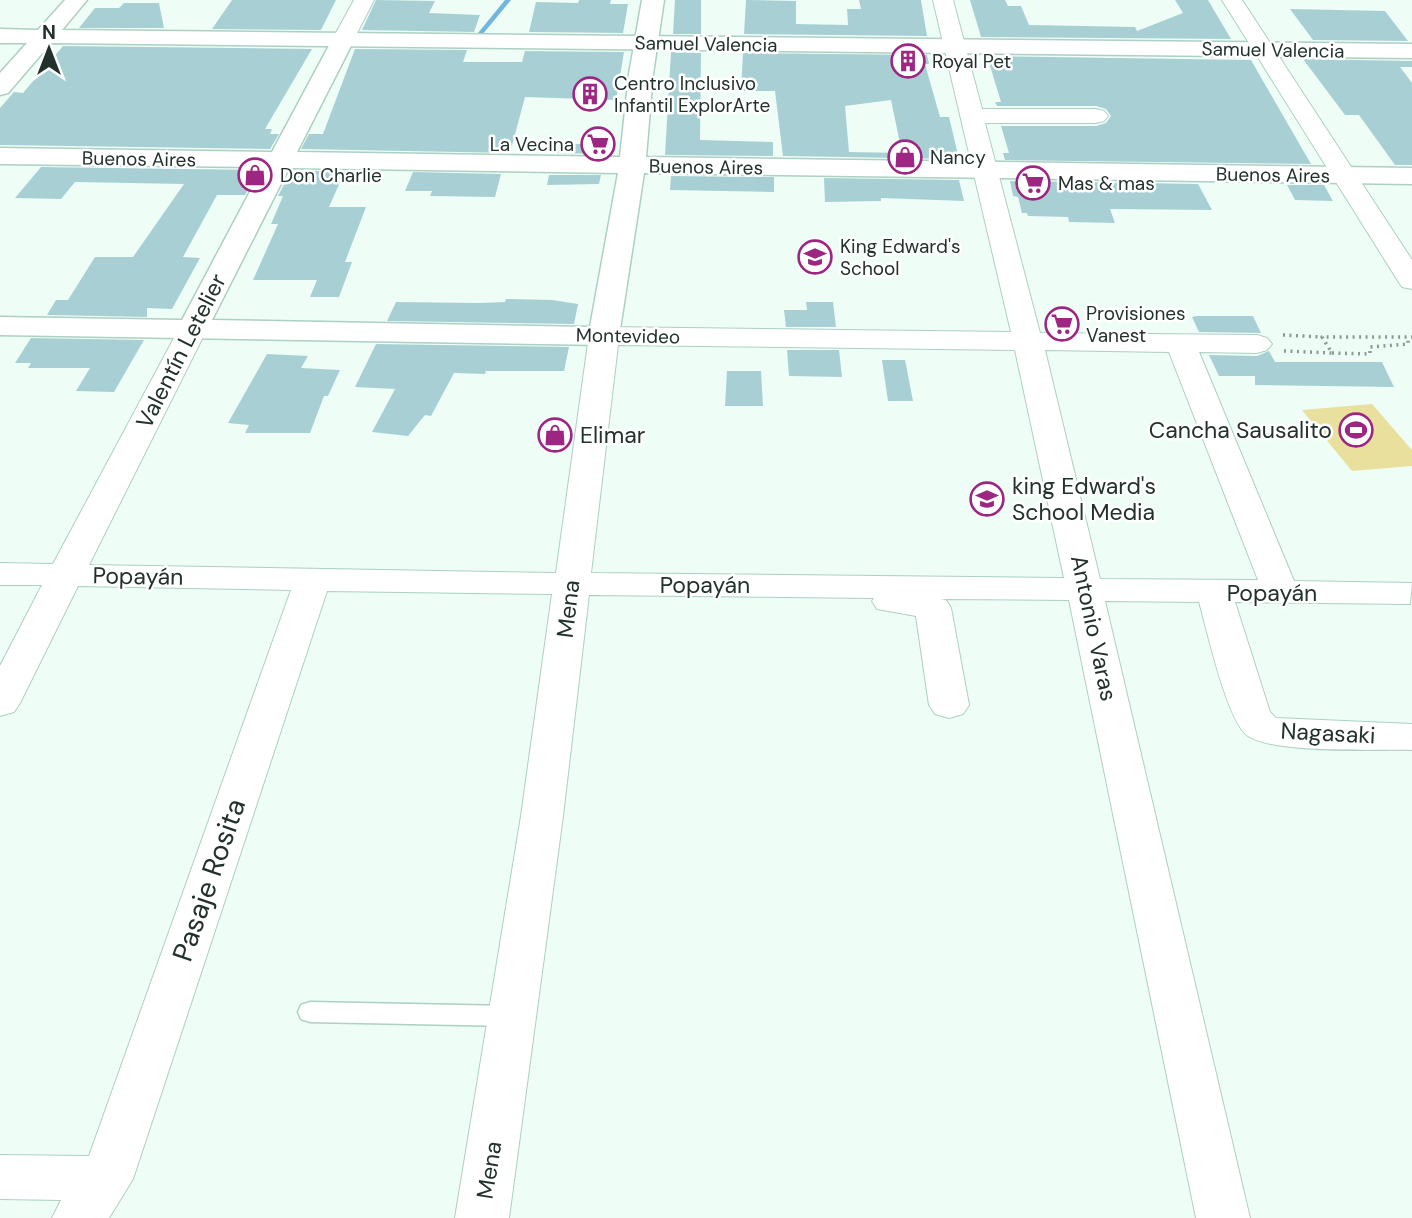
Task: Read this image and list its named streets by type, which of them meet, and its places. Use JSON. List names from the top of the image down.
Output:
{
  "streets": {
    "street": [
      "Samuel Valencia",
      "Buenos Aires",
      "Montevideo",
      "Valentín Letelier",
      "Popayán",
      "Mena",
      "Antonio Varas",
      "Nagasaki",
      "Pasaje Rosita"
    ]
  },
  "crossings": [
    ["Samuel Valencia", "Valentín Letelier"],
    ["Samuel Valencia", "Mena"],
    ["Samuel Valencia", "Antonio Varas"],
    ["Buenos Aires", "Valentín Letelier"],
    ["Buenos Aires", "Mena"],
    ["Buenos Aires", "Antonio Varas"],
    ["Montevideo", "Valentín Letelier"],
    ["Montevideo", "Mena"],
    ["Montevideo", "Antonio Varas"],
    ["Valentín Letelier", "Popayán"],
    ["Popayán", "Mena"],
    ["Popayán", "Antonio Varas"],
    ["Popayán", "Nagasaki"],
    ["Popayán", "Pasaje Rosita"]
  ],
  "places": {
    "building": ["Royal Pet", "Centro Inclusivo Infantil ExplorArte"],
    "supermarket": ["La Vecina", "Mas & mas", "Provisiones Vanest"],
    "shop": ["Nancy", "Don Charlie", "Elimar"],
    "school or university": ["King Edward's School", "king Edward's School Media"],
    "sports": ["Cancha Sausalito"]
  },
  "north": "top"
}
